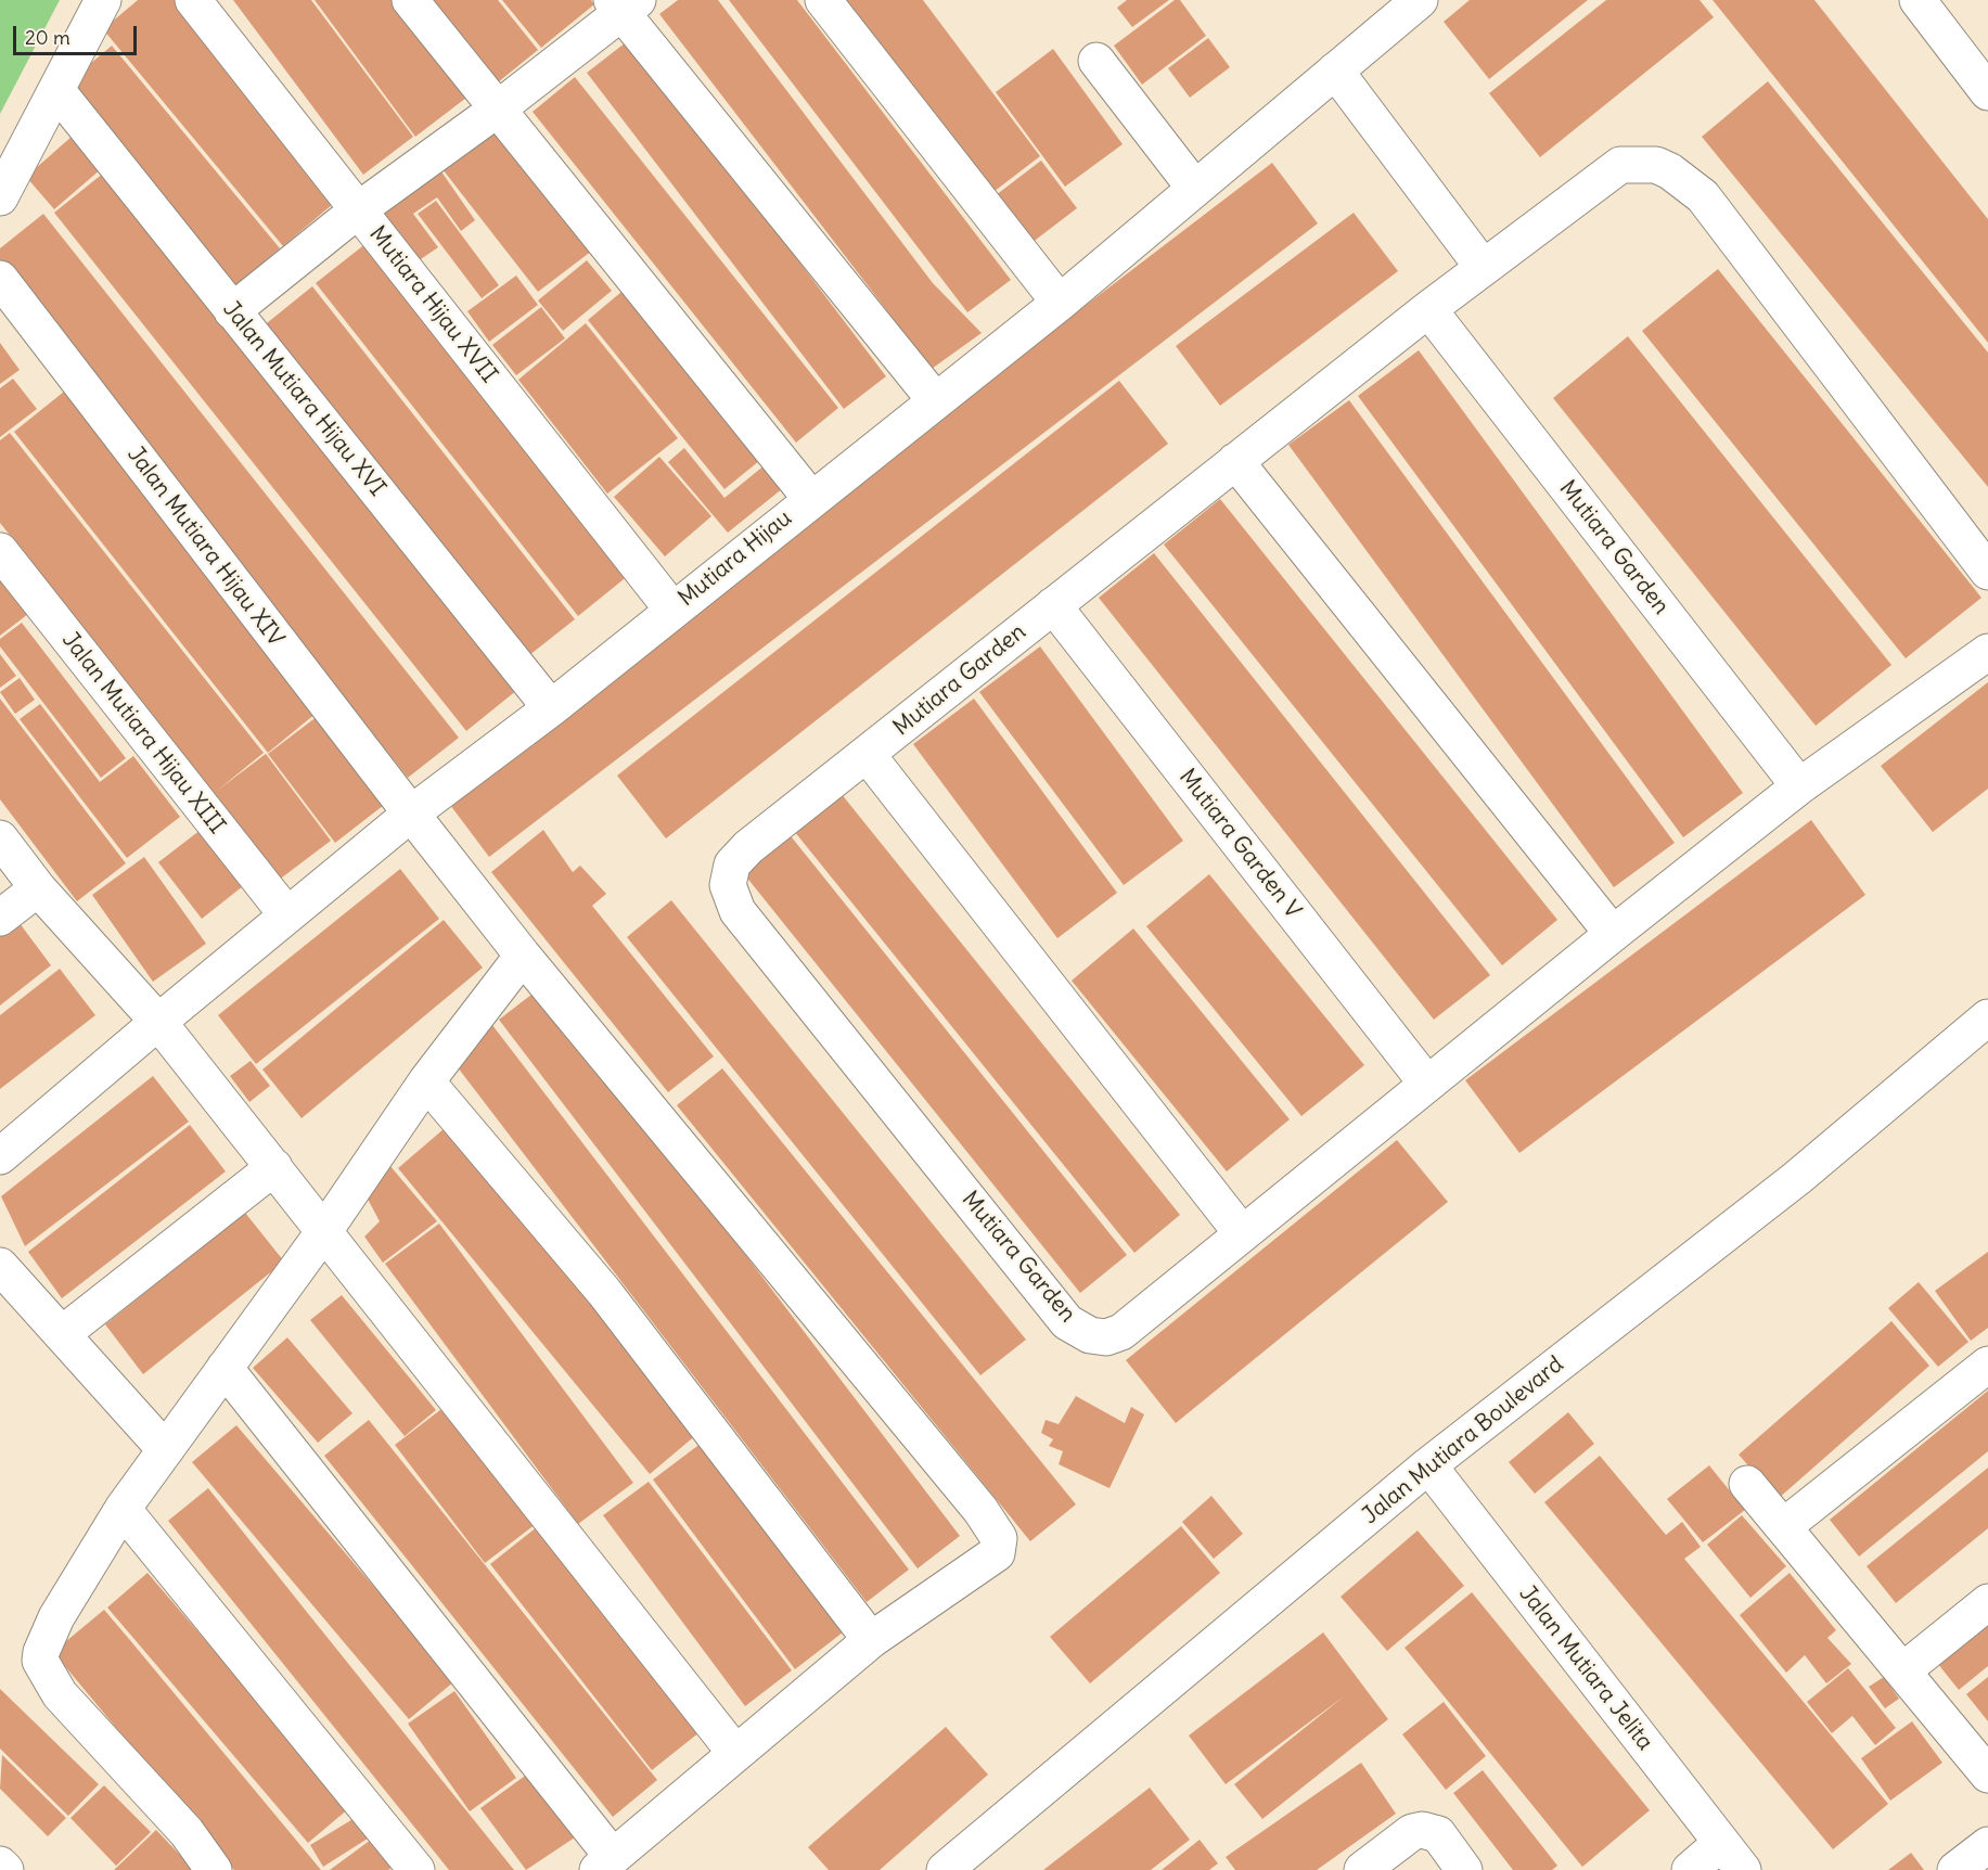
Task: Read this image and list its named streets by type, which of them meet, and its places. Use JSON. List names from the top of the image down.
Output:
{
  "streets": {
    "street": [
      "Mutiara Hijau XVII",
      "Jalan Mutiara Hijau XVI",
      "Jalan Mutiara Hijau XIV",
      "Mutiara Garden",
      "Mutiara Hijau",
      "Jalan Mutiara Hijau XIII",
      "Mutiara Garden V",
      "Jalan Mutiara Boulevard",
      "Jalan Mutiara Jelita"
    ]
  },
  "crossings": [
    ["Mutiara Hijau XVII", "Mutiara Hijau"],
    ["Jalan Mutiara Hijau XVI", "Mutiara Hijau"],
    ["Jalan Mutiara Hijau XIV", "Mutiara Hijau"],
    ["Mutiara Garden", "Mutiara Garden V"],
    ["Mutiara Hijau", "Jalan Mutiara Hijau XIII"],
    ["Jalan Mutiara Boulevard", "Jalan Mutiara Jelita"]
  ],
  "scale_bar": "20 m"
}
